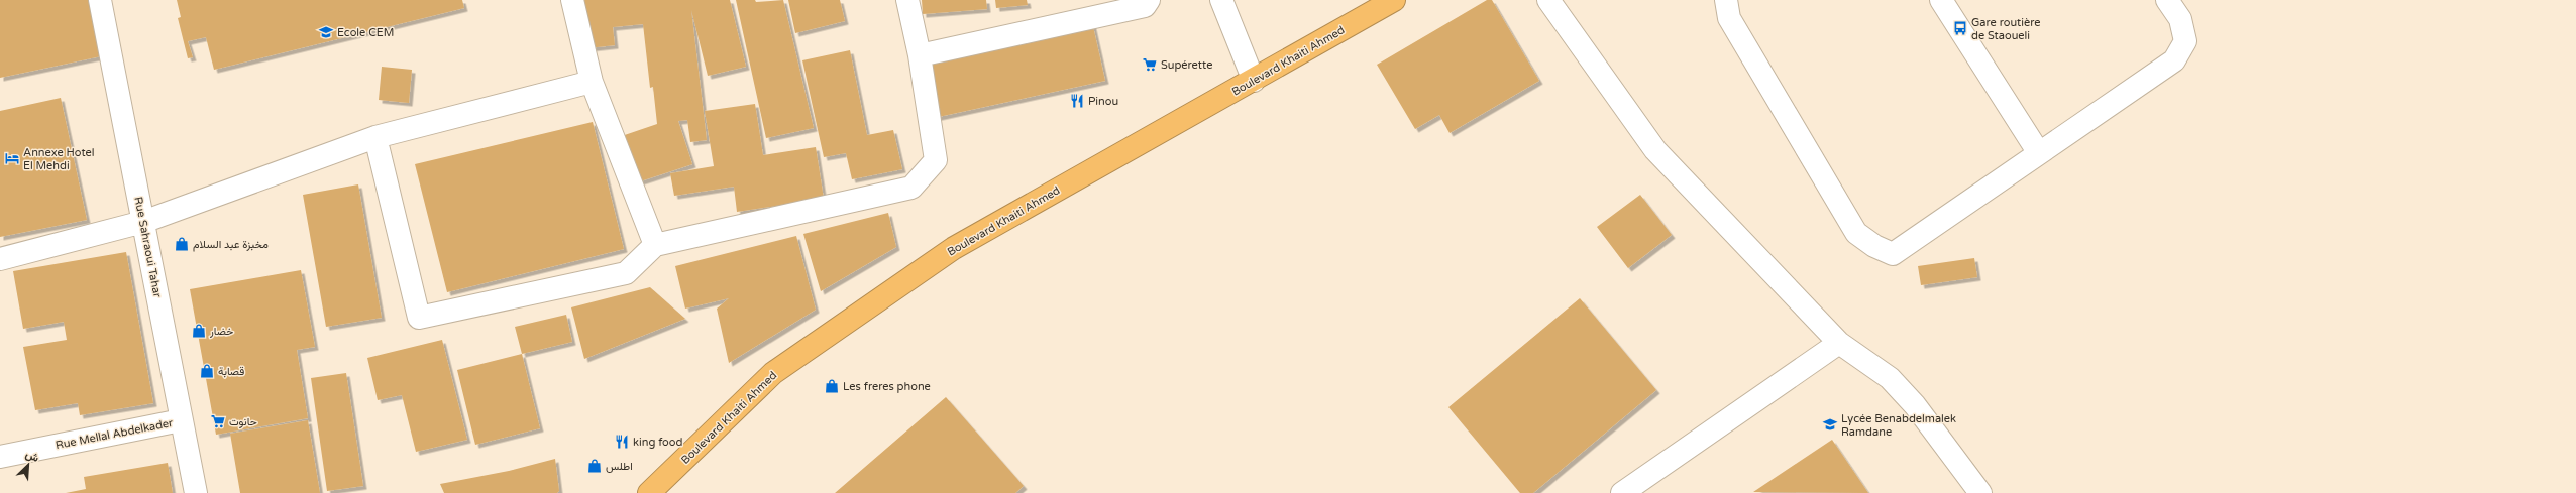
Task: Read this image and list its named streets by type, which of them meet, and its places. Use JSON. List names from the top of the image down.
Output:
{
  "streets": {
    "highway": ["Boulevard Khaiti Ahmed"],
    "street": ["Rue Sahraoui Tahar", "Rue Mellal Abdelkader"]
  },
  "crossings": [
    ["Rue Sahraoui Tahar", "Rue Mellal Abdelkader"]
  ],
  "places": {
    "bus stop": ["Gare routière de Staoueli"],
    "school or university": ["Ecole CEM", "Lycée Benabdelmalek Ramdane"],
    "supermarket": ["Supérette", "حانوت"],
    "restaurant": ["Pinou", "king food"],
    "hotel": ["Annexe Hotel El Mehdi"],
    "shop": [
      "مخبزة عبد السلام",
      "خضار",
      "قصابة",
      "Les freres phone",
      "اطلس"
    ]
  },
  "north": "top right"
}
